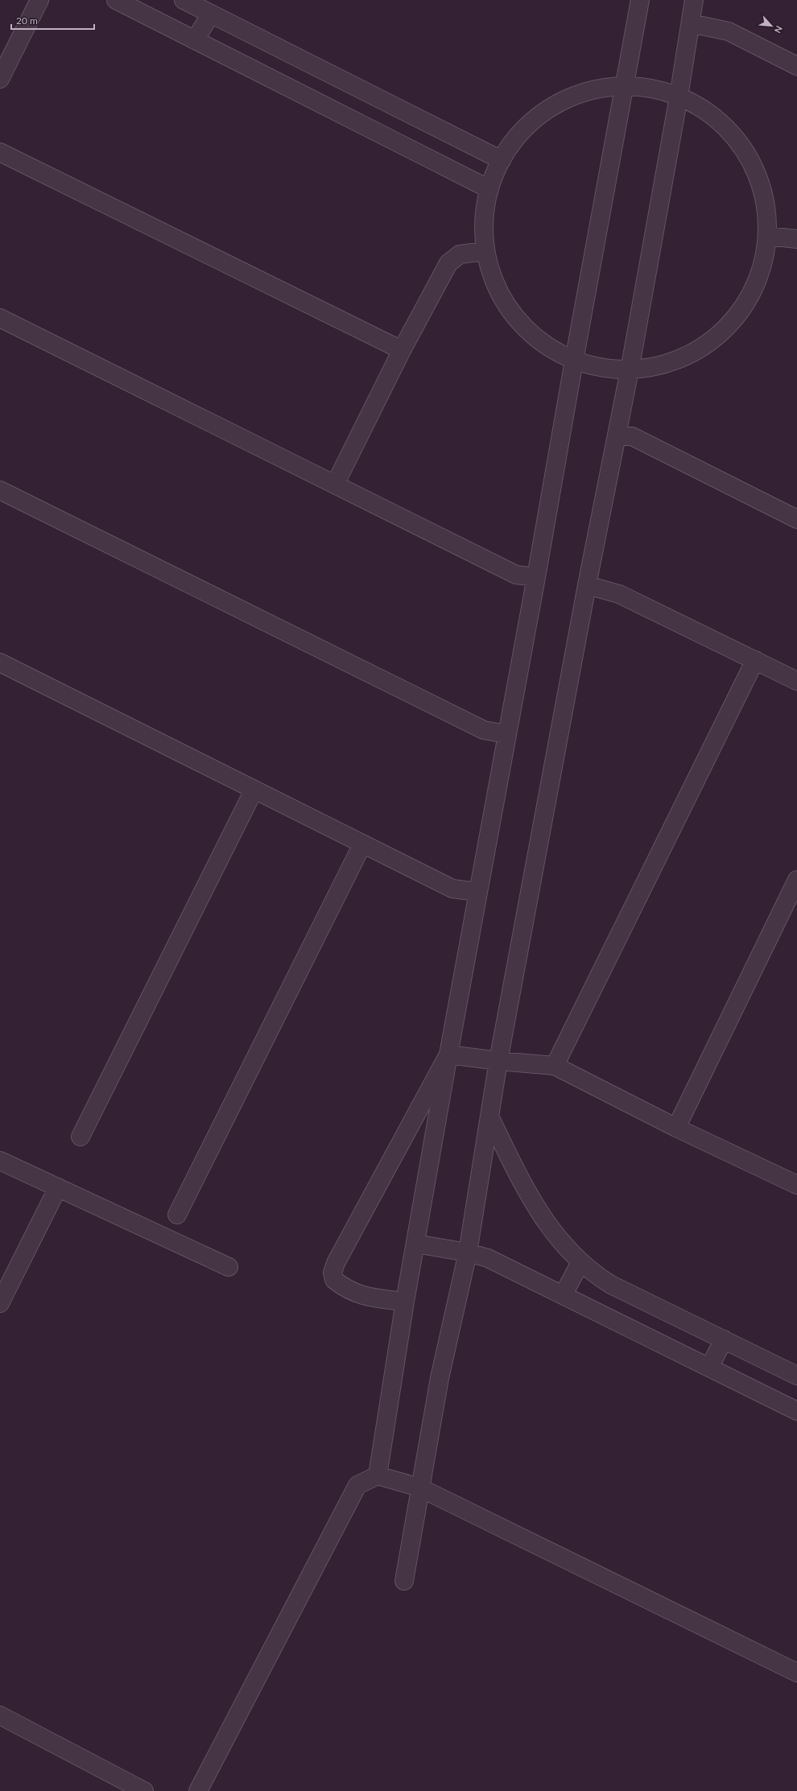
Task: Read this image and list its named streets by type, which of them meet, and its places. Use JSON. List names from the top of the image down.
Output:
{
  "scale_bar": "20 m",
  "north": "bottom right"
}
